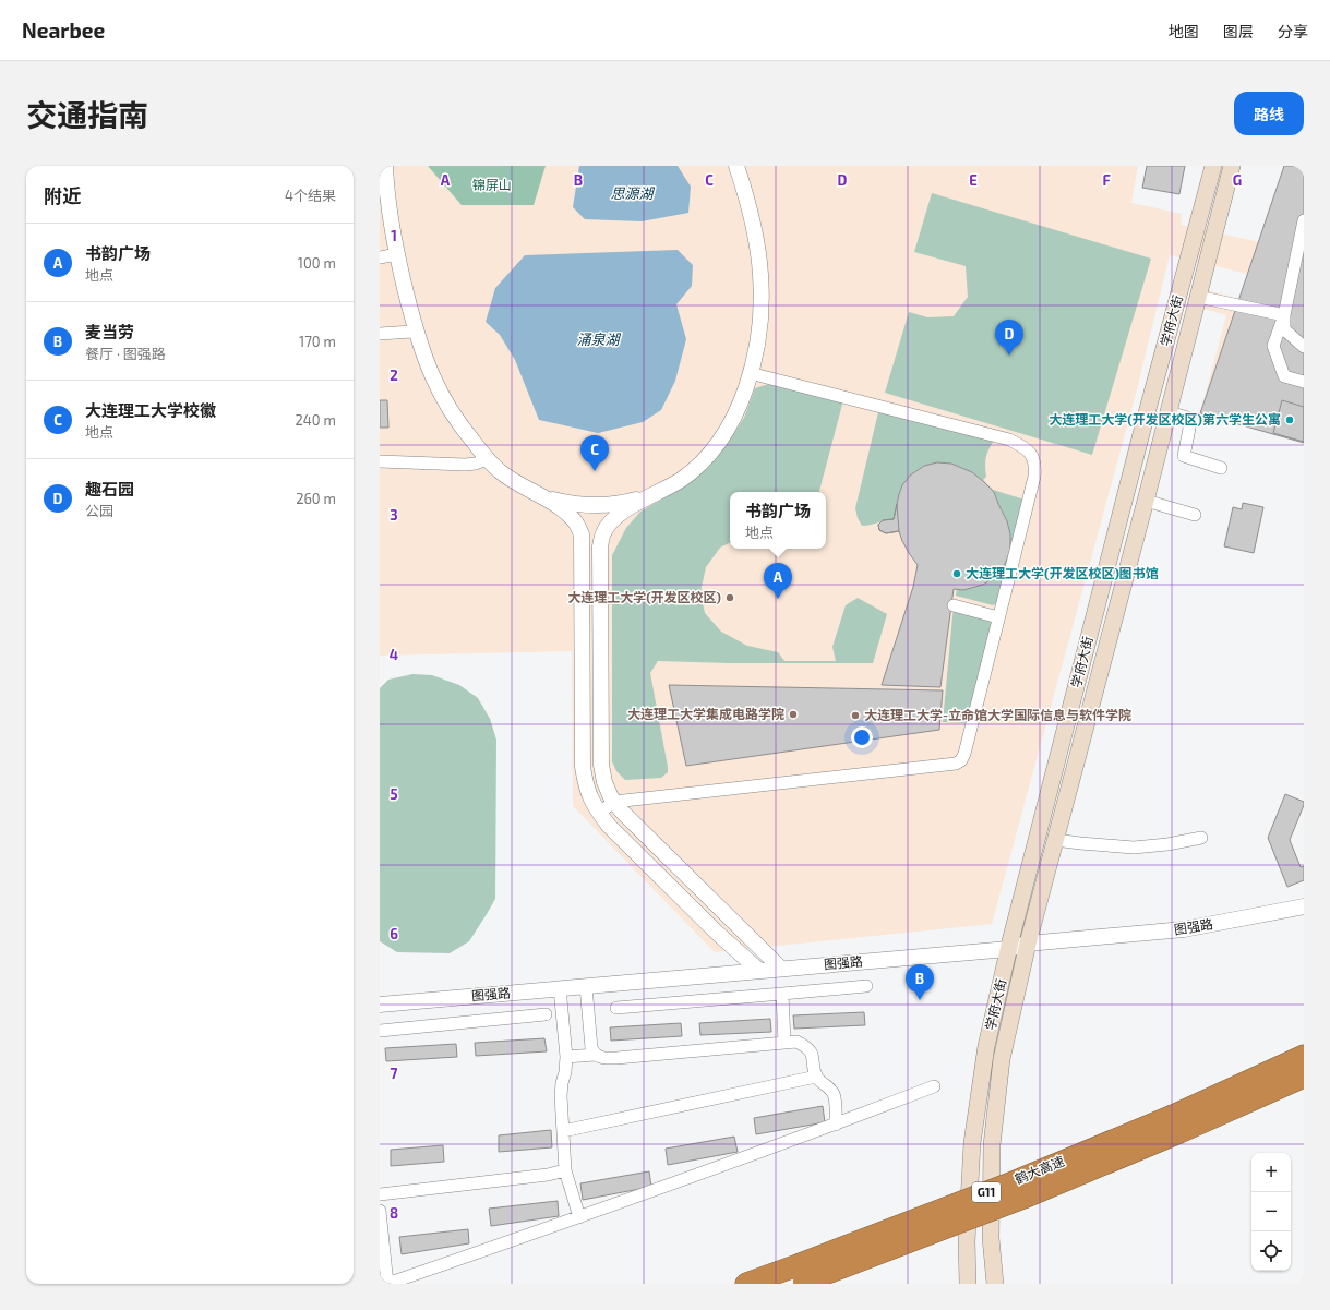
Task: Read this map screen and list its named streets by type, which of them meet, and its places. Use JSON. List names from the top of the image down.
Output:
{
  "streets": {
    "highway": ["鹤大高速", "G11"],
    "main road": ["学府大街"],
    "street": ["图强路"]
  },
  "crossings": [
    ["学府大街", "图强路"]
  ],
  "water": ["思源湖", "涌泉湖"],
  "parks": ["锦屏山"],
  "places": [
    "大连理工大学(开发区校区)第六学生公寓",
    "大连理工大学(开发区校区)图书馆",
    "大连理工大学(开发区校区)",
    "大连理工大学集成电路学院",
    "大连理工大学-立命馆大学国际信息与软件学院"
  ],
  "page": {
    "header": "Nearbee",
    "nav": ["地图", "图层", "分享"],
    "title": "交通指南",
    "buttons": "路线",
    "heading": ["附近", "4个结果"],
    "list": [
      {
        "mark": "A",
        "name": "书韵广场",
        "note": "地点",
        "value": "100 m"
      },
      {
        "mark": "B",
        "name": "麦当劳",
        "note": "餐厅 · 图强路",
        "value": "170 m"
      },
      {
        "mark": "C",
        "name": "大连理工大学校徽",
        "note": "地点",
        "value": "240 m"
      },
      {
        "mark": "D",
        "name": "趣石园",
        "note": "公园",
        "value": "260 m"
      }
    ],
    "pins": [
      "D",
      "C",
      "A",
      "B"
    ],
    "popup": ["书韵广场", "地点"],
    "map_buttons": ["+", "−"]
  },
  "grid": {
    "columns": [
      "A",
      "B",
      "C",
      "D",
      "E",
      "F",
      "G"
    ],
    "rows": [
      "1",
      "2",
      "3",
      "4",
      "5",
      "6",
      "7",
      "8"
    ]
  }
}
